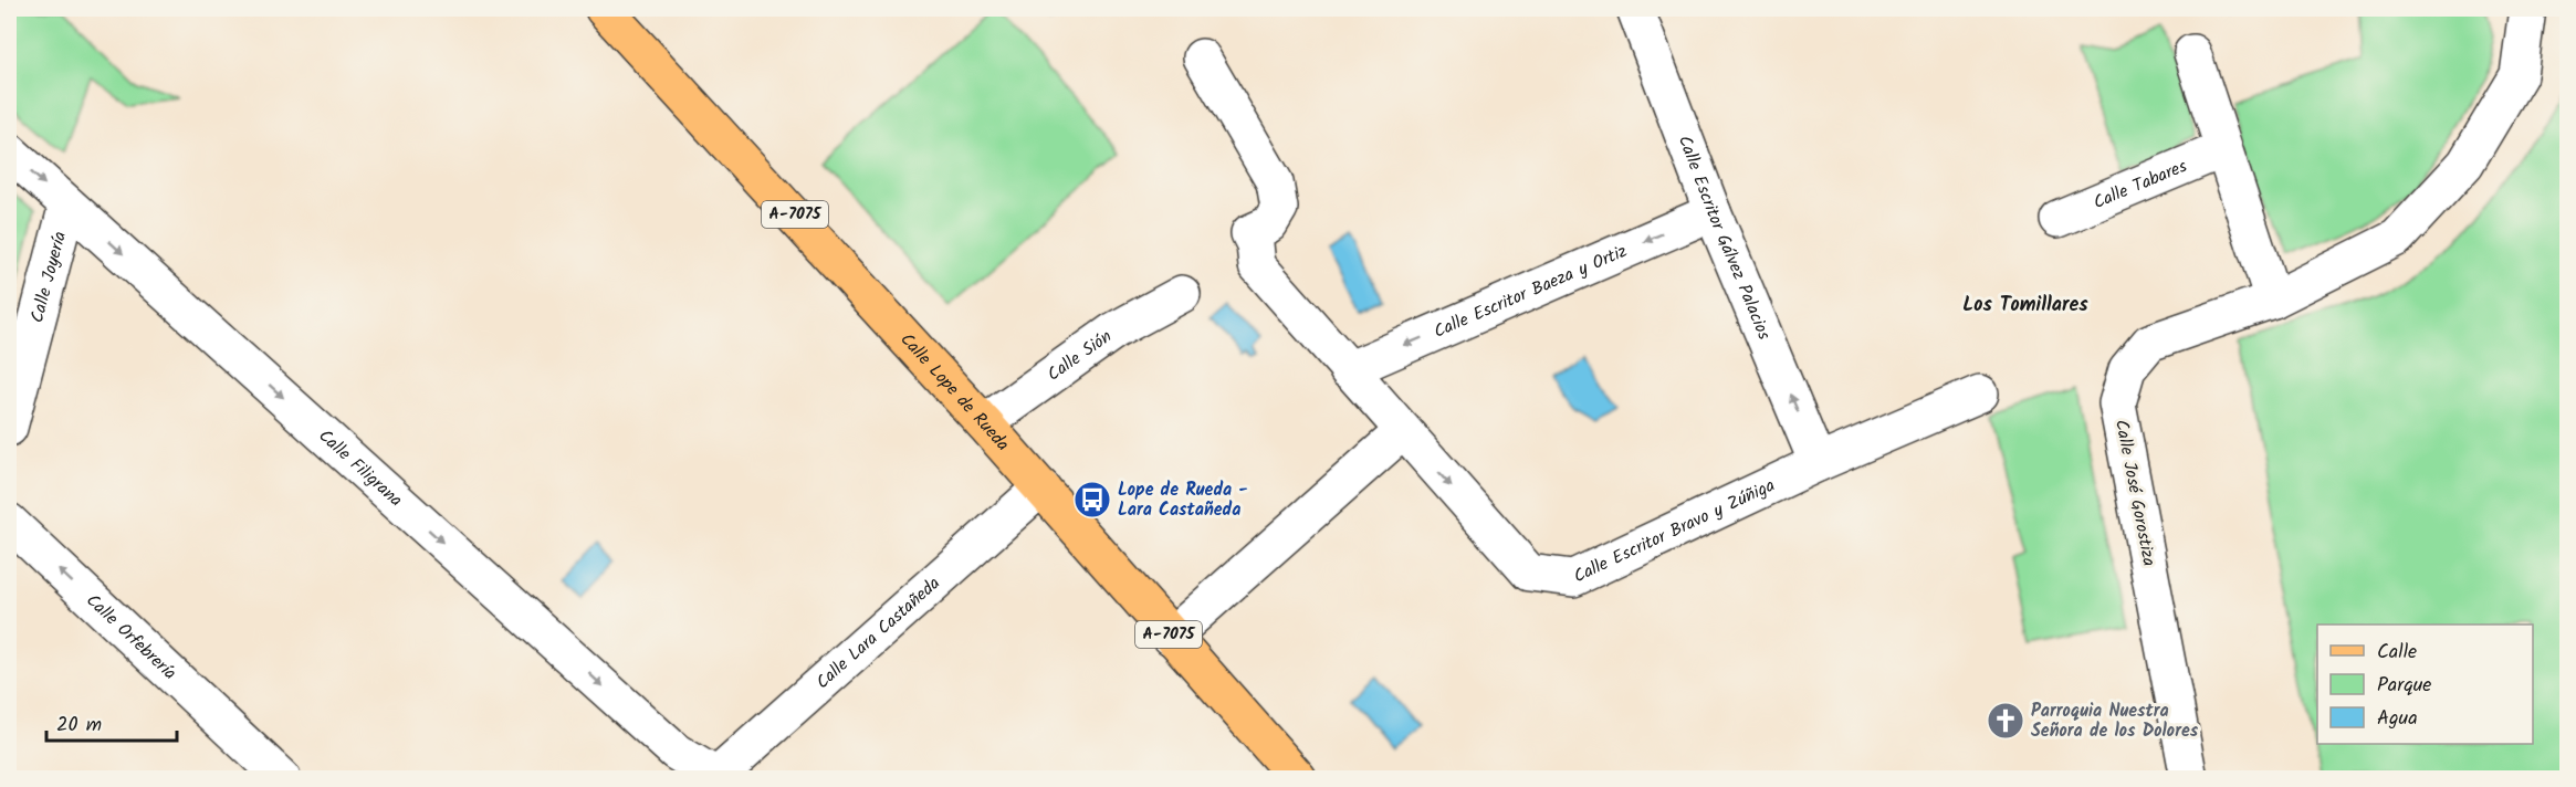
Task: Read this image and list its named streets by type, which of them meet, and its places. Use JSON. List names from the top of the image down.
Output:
{
  "streets": {
    "main road": ["A-7075", "Calle Lope de Rueda"],
    "street": [
      "Calle Tabares",
      "Calle Escritor Gálvez Palacios",
      "Calle Joyería",
      "Calle Escritor Baeza y Ortiz",
      "Calle Sión",
      "Calle Filigrana",
      "Calle José Gorostiza",
      "Calle Escritor Bravo y Zúñiga",
      "Calle Lara Castañeda",
      "Calle Orfebrería"
    ]
  },
  "crossings": [
    ["Calle Escritor Gálvez Palacios", "Calle Escritor Baeza y Ortiz"],
    ["Calle Escritor Gálvez Palacios", "Calle Escritor Bravo y Zúñiga"],
    ["Calle Joyería", "Calle Filigrana"],
    ["Calle Sión", "Calle Lope de Rueda"],
    ["Calle Lope de Rueda", "Calle Lara Castañeda"],
    ["Calle Filigrana", "Calle Lara Castañeda"]
  ],
  "one_way": [
    "Calle Escritor Gálvez Palacios",
    "Calle Escritor Baeza y Ortiz",
    "Calle Filigrana",
    "Calle Escritor Bravo y Zúñiga",
    "Calle Orfebrería"
  ],
  "districts": ["Los Tomillares"],
  "places": {
    "bus stop": ["Lope de Rueda - Lara Castañeda"],
    "church": ["Parroquia Nuestra Señora de los Dolores"]
  },
  "legend": ["Calle", "Parque", "Agua"],
  "scale_bar": "20 m"
}
